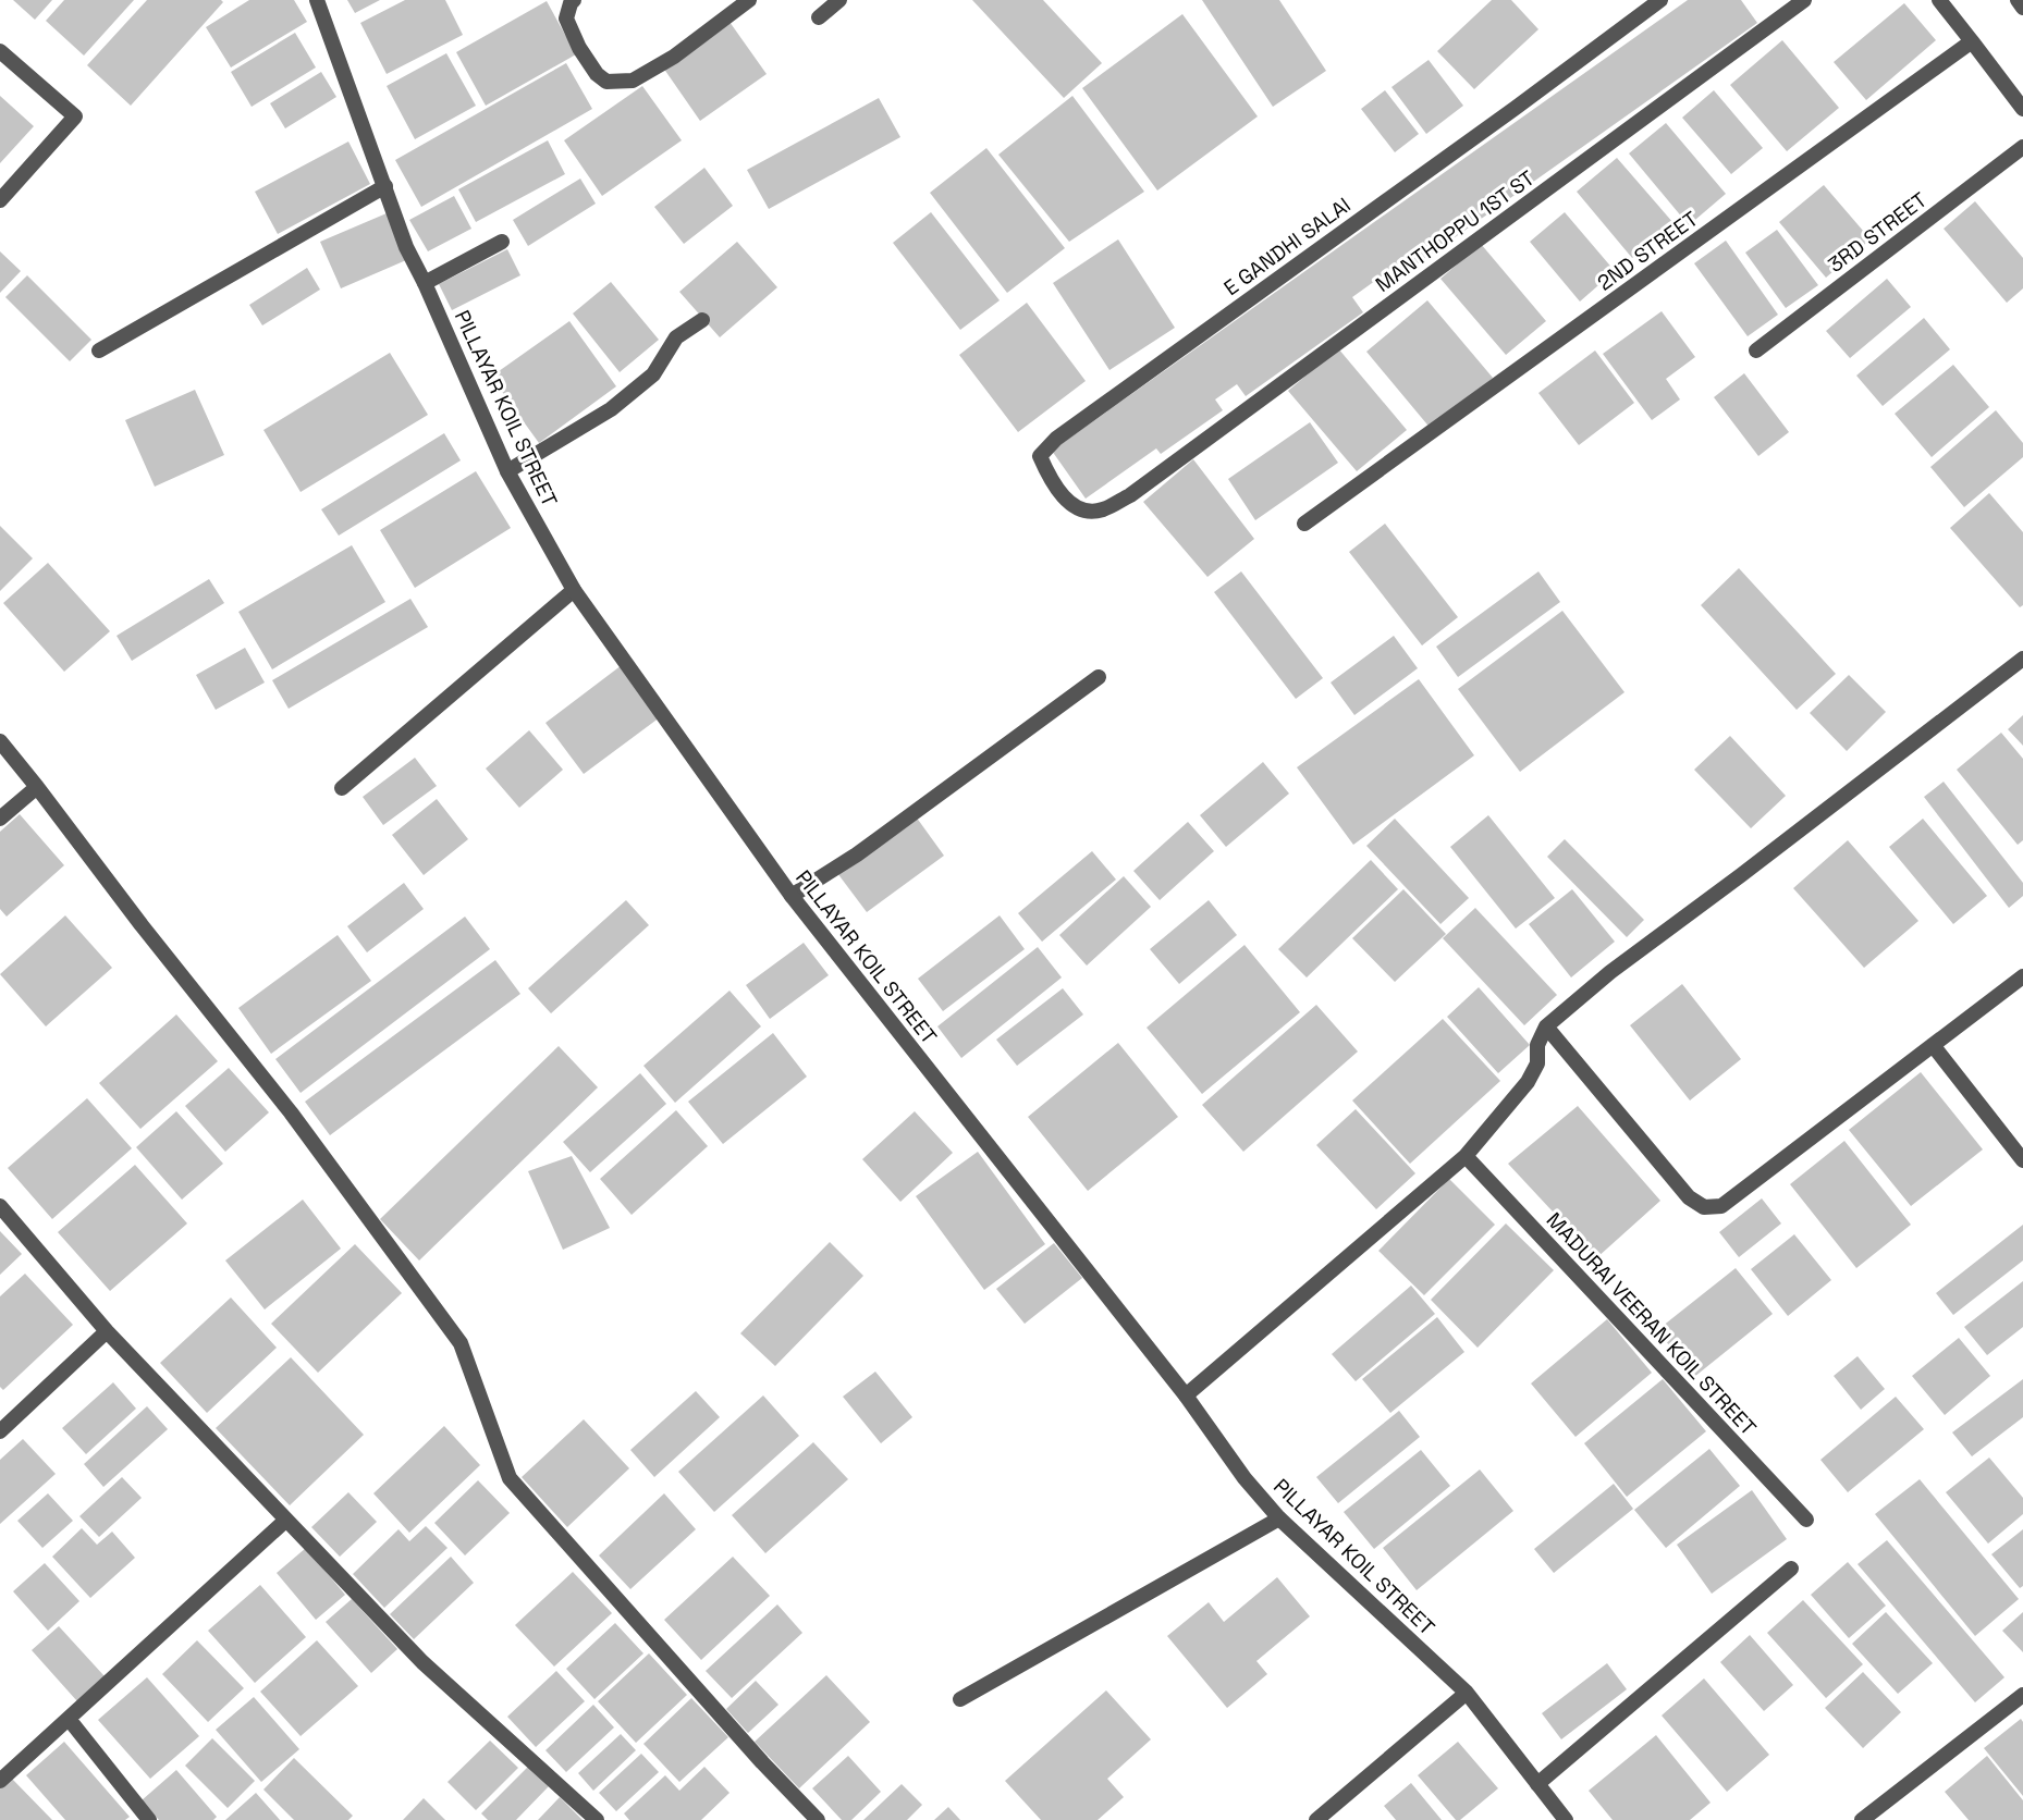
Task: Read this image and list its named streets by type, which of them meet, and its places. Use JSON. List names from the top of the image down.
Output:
{
  "streets": {
    "street": [
      "MANTHOPPU 1ST ST",
      "3RD STREET",
      "E GANDHI SALAI",
      "2ND STREET",
      "PILLAYAR KOIL STREET",
      "MADURAI VEERAN KOIL STREET"
    ]
  },
  "crossings": [
    ["MANTHOPPU 1ST ST", "E GANDHI SALAI"]
  ]
}
